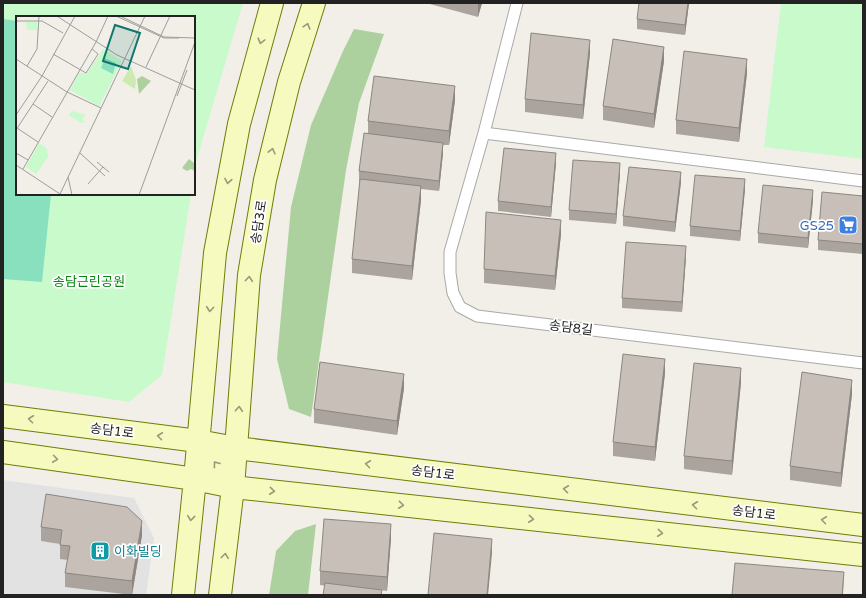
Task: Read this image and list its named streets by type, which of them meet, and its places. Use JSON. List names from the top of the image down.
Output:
{
  "streets": {
    "main road": ["송담3로", "송담1로"],
    "lane": ["송담8길"]
  },
  "crossings": [
    ["송담3로", "송담1로"]
  ],
  "parks": ["송담근린공원"],
  "places": {
    "supermarket": ["GS25"],
    "building": ["이화빌딩"]
  }
}
